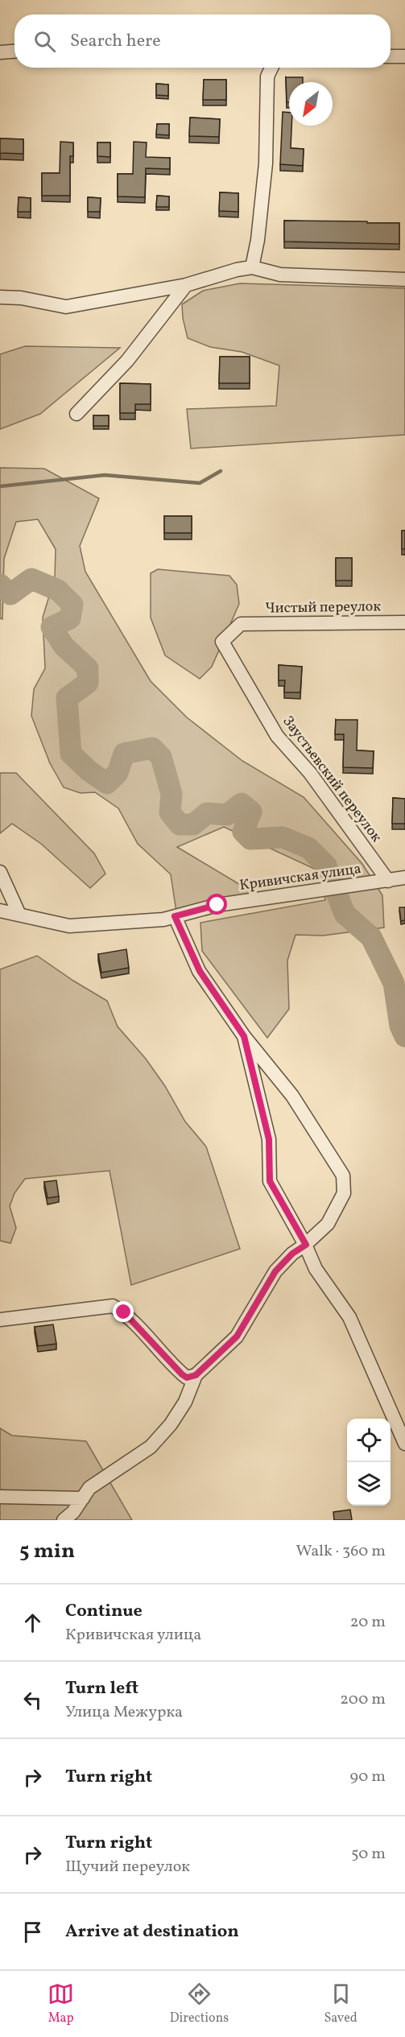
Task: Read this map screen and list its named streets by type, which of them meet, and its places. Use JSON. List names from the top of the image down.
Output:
{
  "streets": {
    "street": ["Чистый переулок", "Заустьевский переулок", "Кривичская улица"]
  },
  "crossings": [
    ["Чистый переулок", "Заустьевский переулок"],
    ["Заустьевский переулок", "Кривичская улица"]
  ],
  "north": "bottom left",
  "page": {
    "search": "Search here",
    "heading": ["5 min", "Walk · 360 m"],
    "list": [
      ["Continue", "Кривичская улица", "20 m"],
      ["Turn left", "Улица Межурка", "200 m"],
      ["Turn right", "90 m"],
      ["Turn right", "Щучий переулок", "50 m"],
      "Arrive at destination"
    ],
    "nav": ["Map", "Directions", "Saved"]
  }
}
